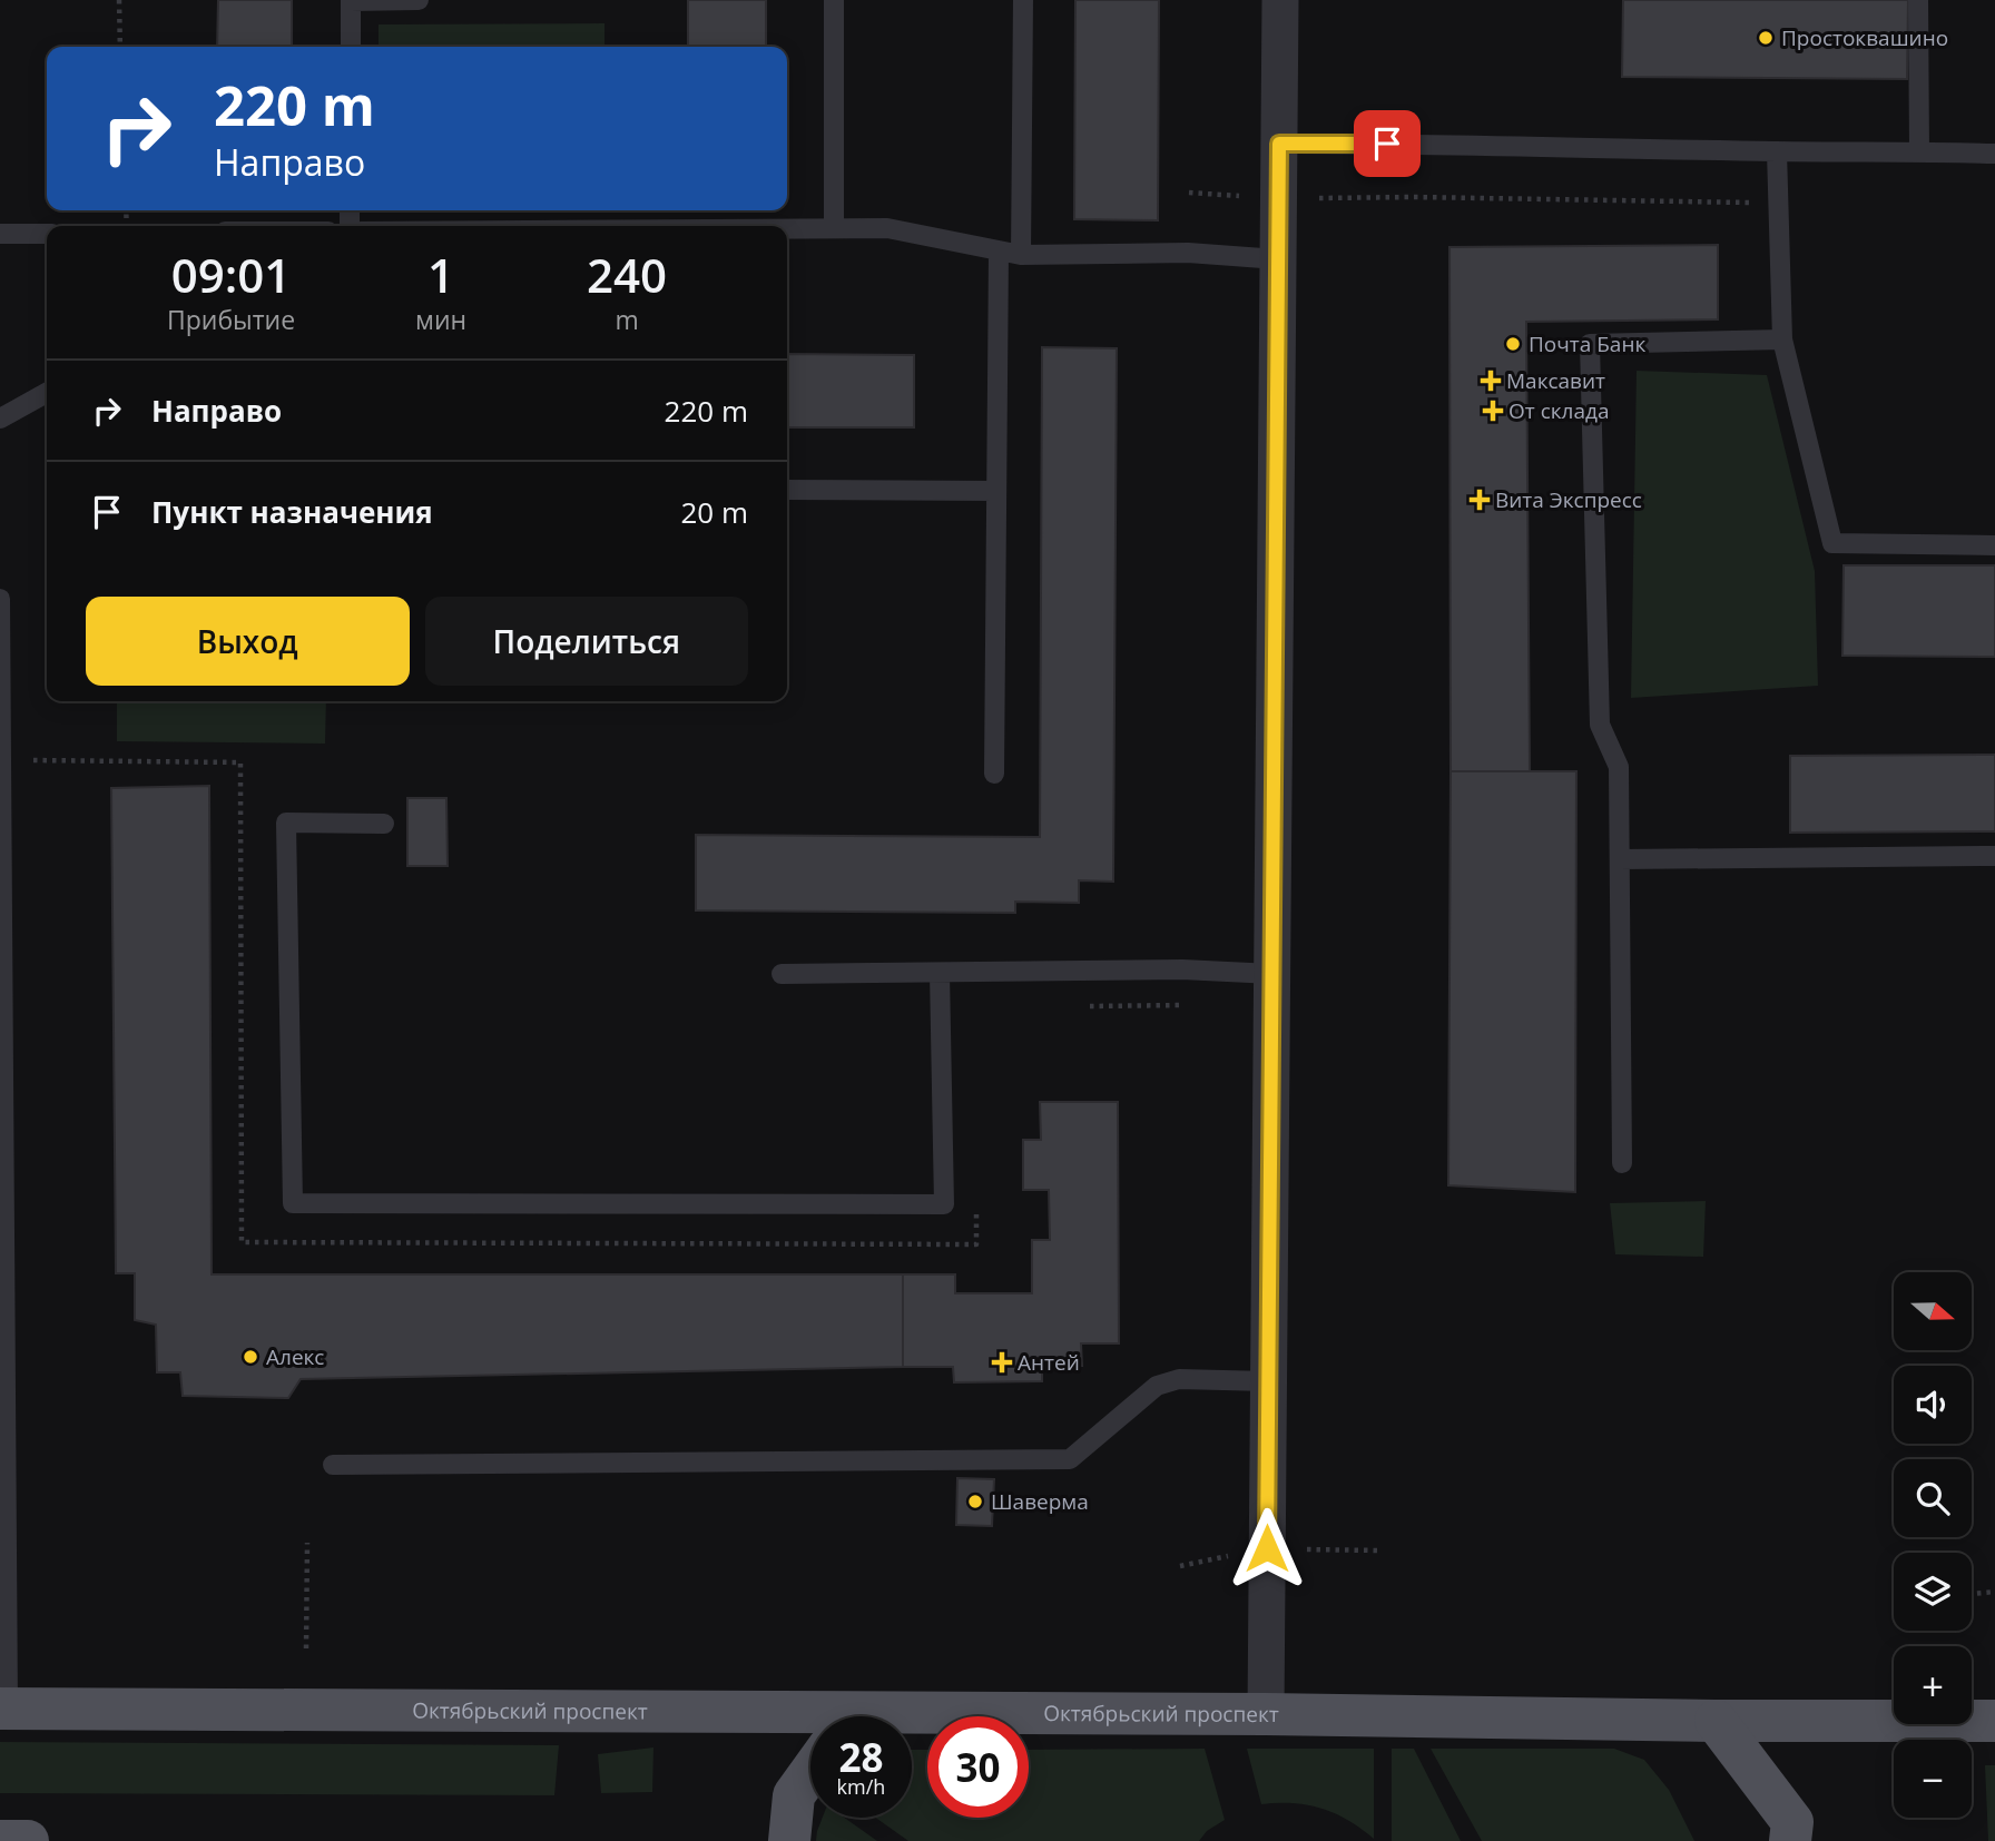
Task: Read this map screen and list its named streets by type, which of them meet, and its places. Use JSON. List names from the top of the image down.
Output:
{
  "streets": {
    "main road": ["Октябрьский проспект"]
  },
  "places": {
    "other": [
      "Простоквашино",
      "Почта Банк",
      "Алекс",
      "Шаверма"
    ],
    "health": [
      "Максавит",
      "От склада",
      "Вита Экспресс",
      "Антей"
    ]
  },
  "north": "right",
  "page": {
    "turn": ["220 m", "Направо"],
    "eta": [
      "09:01",
      "Прибытие",
      "1",
      "мин",
      "240",
      "m"
    ],
    "list": [
      {
        "name": "Направо",
        "value": "220 m"
      },
      {
        "name": "Пункт назначения",
        "value": "20 m"
      }
    ],
    "buttons": ["Выход", "Поделиться"],
    "map_buttons": ["+", "−"],
    "speed": "28 km/h",
    "limit": "30"
  }
}
